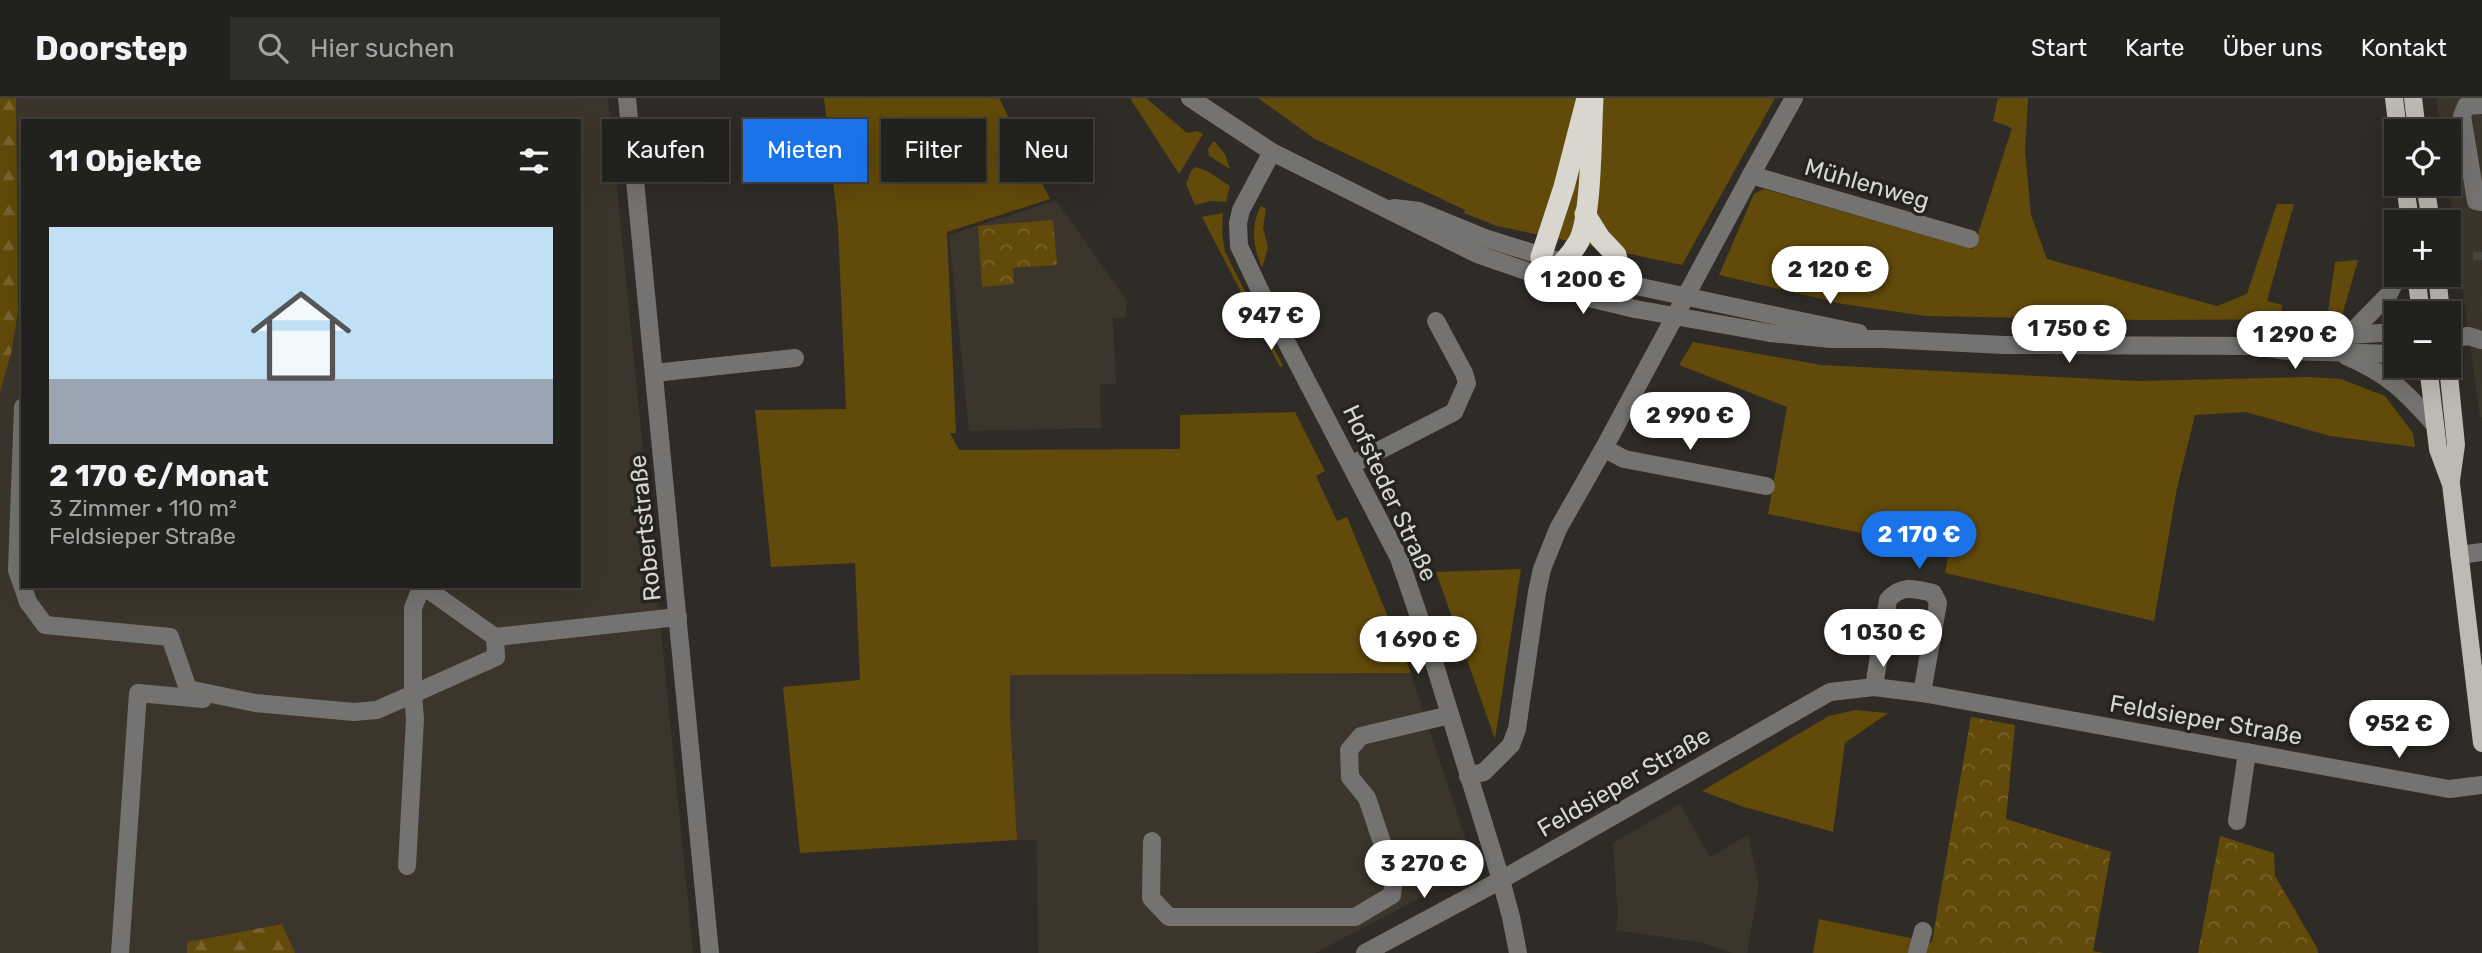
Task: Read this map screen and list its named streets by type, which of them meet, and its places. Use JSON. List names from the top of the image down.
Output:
{
  "streets": {
    "street": [
      "Mühlenweg",
      "Hofsteder Straße",
      "Robertstraße",
      "Feldsieper Straße"
    ]
  },
  "crossings": [
    ["Hofsteder Straße", "Feldsieper Straße"]
  ],
  "page": {
    "header": "Doorstep",
    "search": "Hier suchen",
    "nav": [
      "Start",
      "Karte",
      "Über uns",
      "Kontakt"
    ],
    "map_buttons": ["+", "−"],
    "chip": [
      "Kaufen",
      "Mieten",
      "Filter",
      "Neu"
    ],
    "heading": "11 Objekte",
    "list": [
      {
        "name": "2 170 €/Monat",
        "note": "3 Zimmer · 110 m² · Feldsieper Straße"
      }
    ],
    "price": [
      "2 120 €",
      "1 200 €",
      "947 €",
      "1 750 €",
      "1 290 €",
      "2 990 €",
      "2 170 €",
      "1 030 €",
      "1 690 €",
      "952 €",
      "3 270 €"
    ]
  }
}
